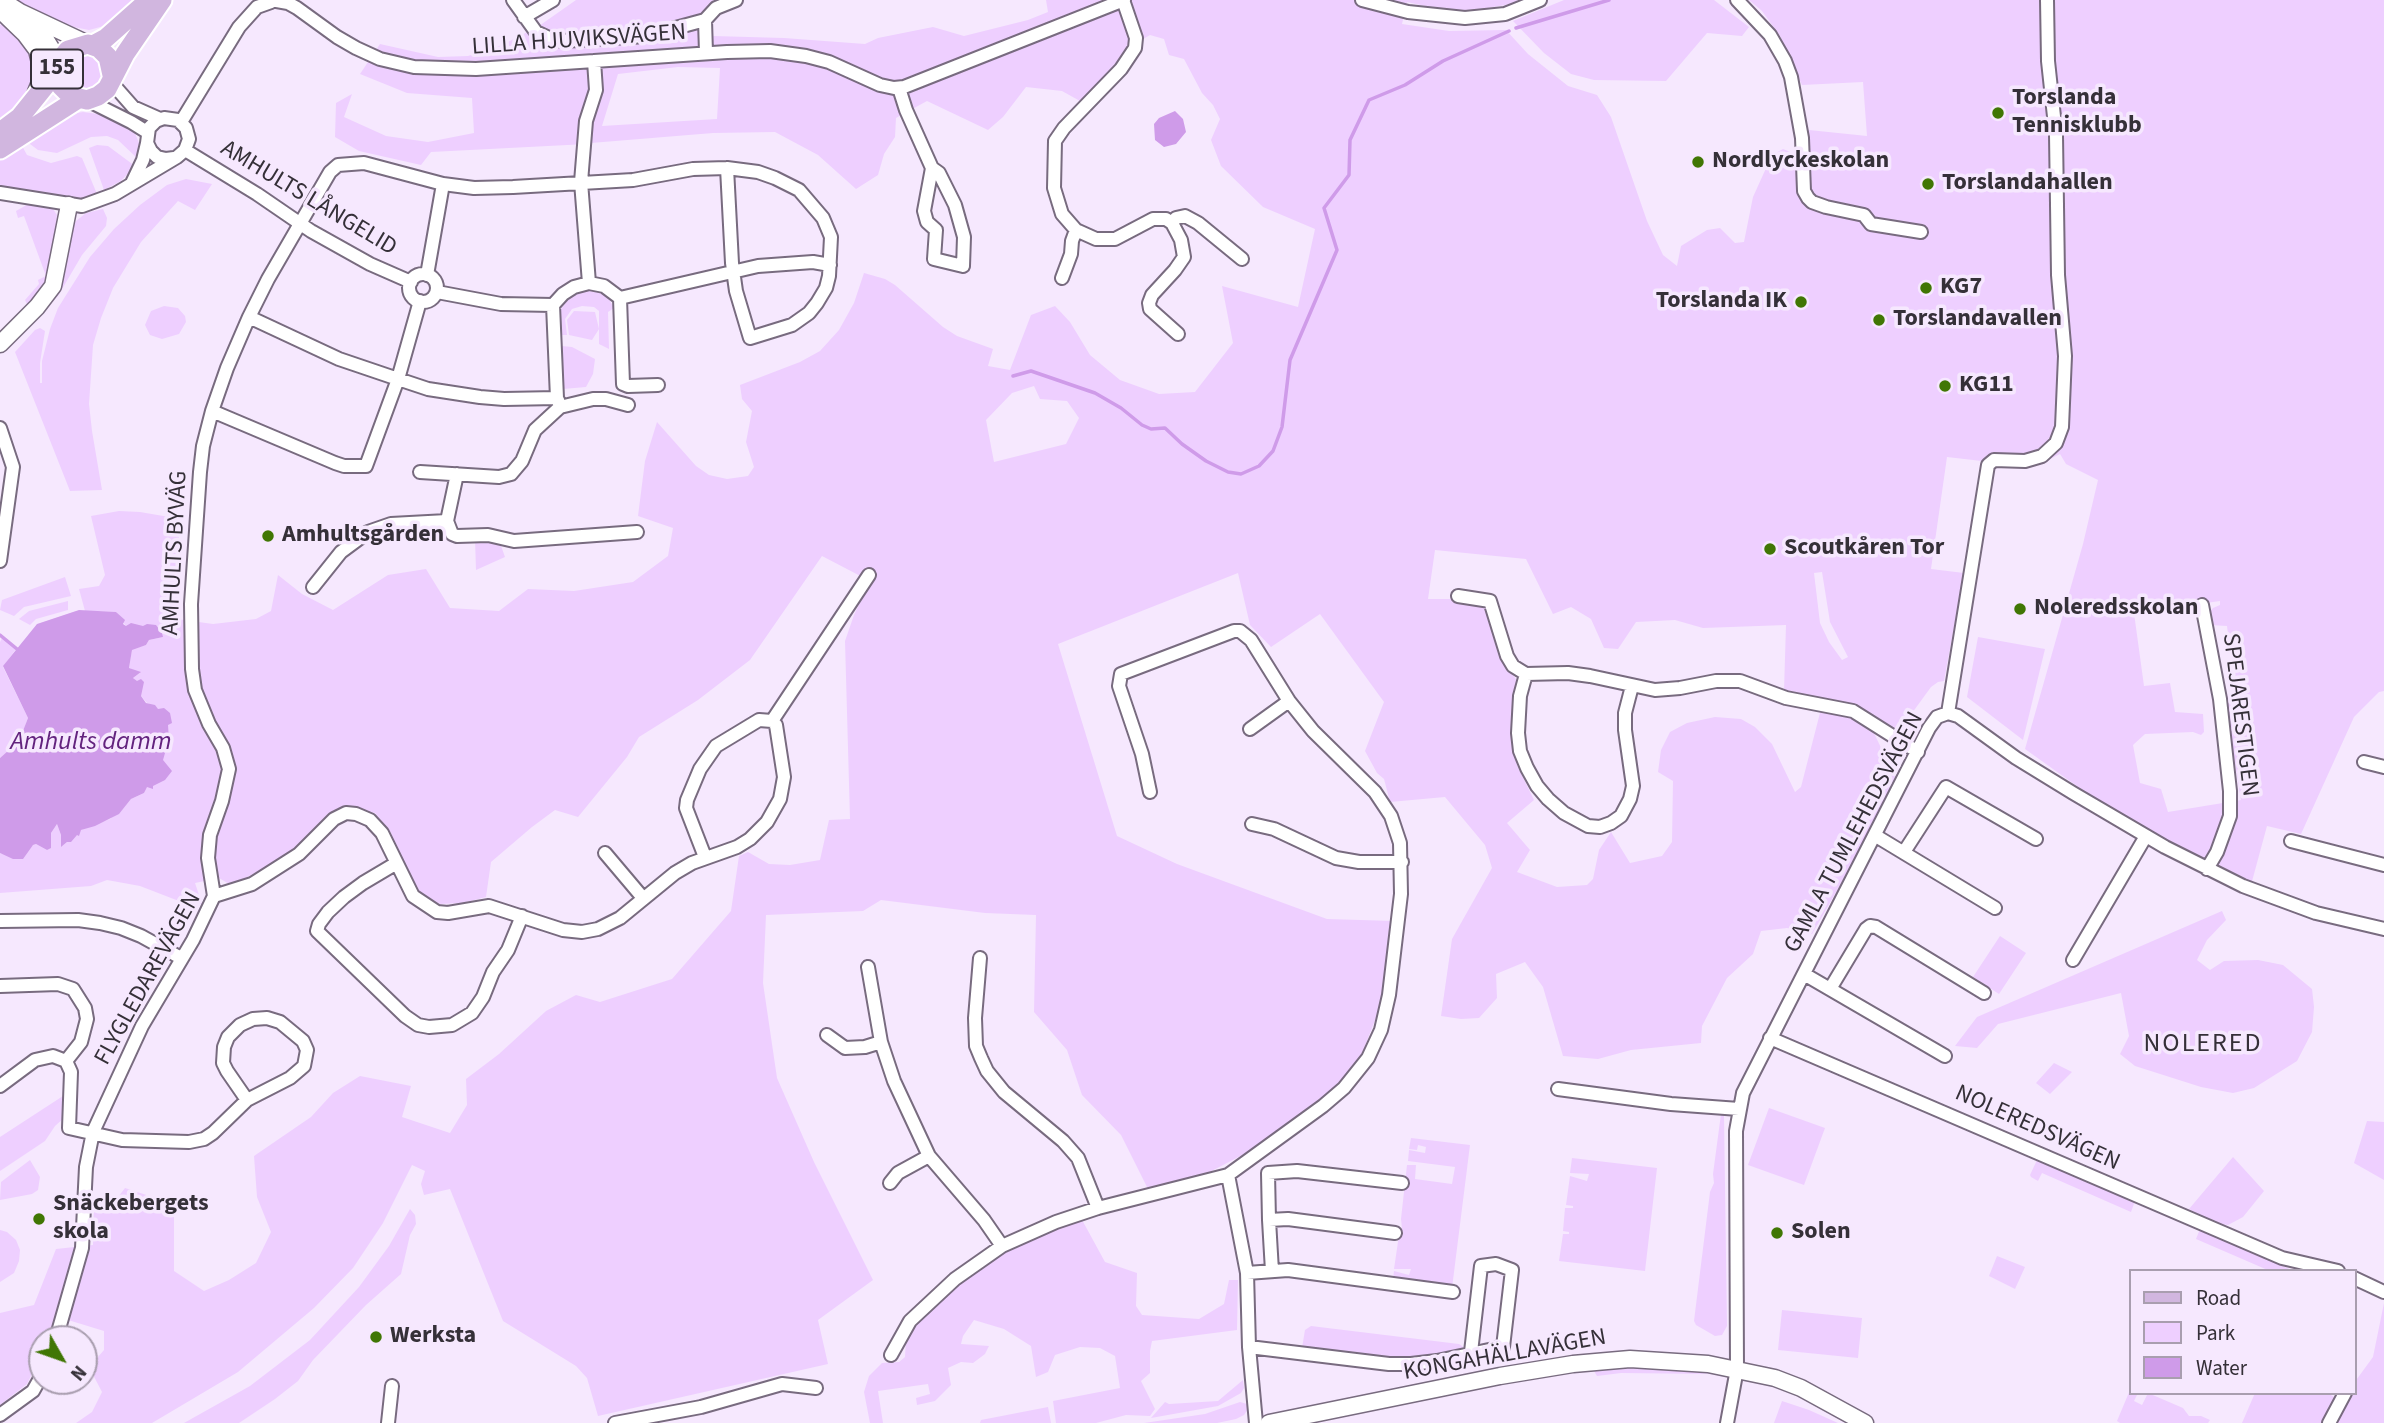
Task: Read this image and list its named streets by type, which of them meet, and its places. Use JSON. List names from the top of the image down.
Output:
{
  "streets": {
    "main road": ["155"],
    "street": [
      "LILLA HJUVIKSVÄGEN",
      "AMHULTS LÅNGELID",
      "AMHULTS BYVÄG",
      "SPEJARESTIGEN",
      "GAMLA TUMLEHEDSVÄGEN",
      "FLYGLEDAREVÄGEN",
      "NOLEREDSVÄGEN",
      "KONGAHÄLLAVÄGEN"
    ]
  },
  "crossings": [
    ["LILLA HJUVIKSVÄGEN", "AMHULTS LÅNGELID"],
    ["AMHULTS LÅNGELID", "AMHULTS BYVÄG"],
    ["AMHULTS BYVÄG", "FLYGLEDAREVÄGEN"],
    ["SPEJARESTIGEN", "GAMLA TUMLEHEDSVÄGEN"],
    ["GAMLA TUMLEHEDSVÄGEN", "NOLEREDSVÄGEN"],
    ["GAMLA TUMLEHEDSVÄGEN", "KONGAHÄLLAVÄGEN"]
  ],
  "districts": ["NOLERED"],
  "water": ["Amhults damm"],
  "places": [
    "Torslanda Tennisklubb",
    "Nordlyckeskolan",
    "Torslandahallen",
    "KG7",
    "Torslanda IK",
    "Torslandavallen",
    "KG11",
    "Amhultsgården",
    "Scoutkåren Tor",
    "Noleredsskolan",
    "Snäckebergets skola",
    "Solen",
    "Werksta"
  ],
  "legend": ["Road", "Park", "Water"],
  "north": "bottom right"
}
